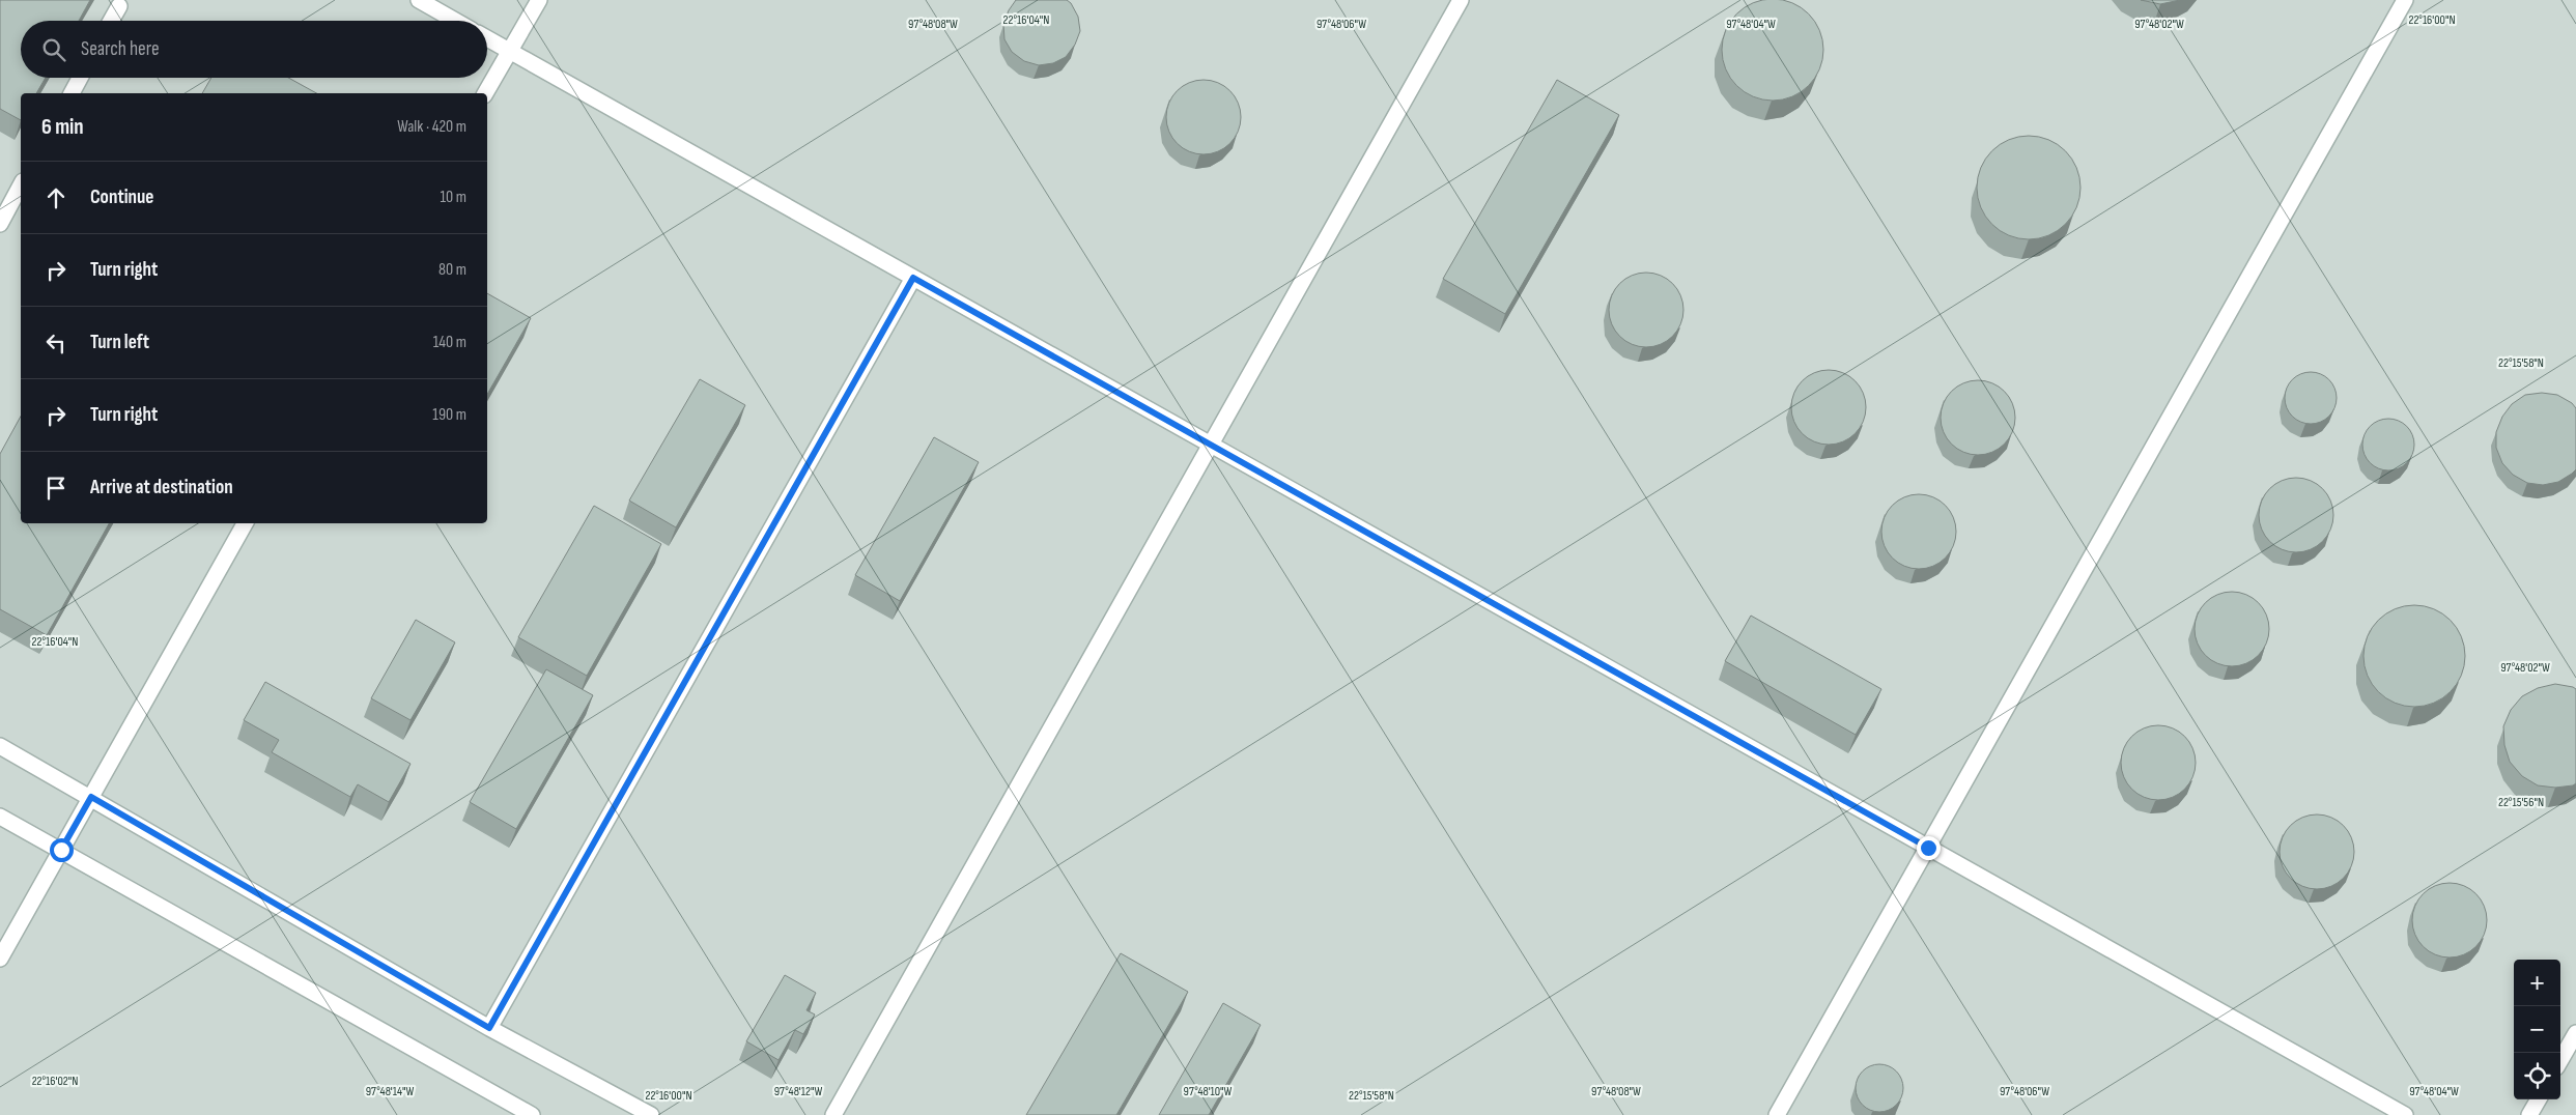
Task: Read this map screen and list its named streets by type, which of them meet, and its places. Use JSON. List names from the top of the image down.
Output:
{
  "page": {
    "search": "Search here",
    "heading": ["6 min", "Walk · 420 m"],
    "list": [
      ["Continue", "10 m"],
      ["Turn right", "80 m"],
      ["Turn left", "140 m"],
      ["Turn right", "190 m"],
      "Arrive at destination"
    ],
    "map_buttons": ["+", "−"]
  },
  "coordinates": [
    "22°16'00\"N",
    "22°16'04\"N",
    "97°48'06\"W",
    "97°48'08\"W",
    "97°48'04\"W",
    "97°48'02\"W",
    "22°15'58\"N",
    "22°15'56\"N",
    "22°16'02\"N",
    "97°48'14\"W",
    "97°48'12\"W",
    "97°48'10\"W"
  ]
}
